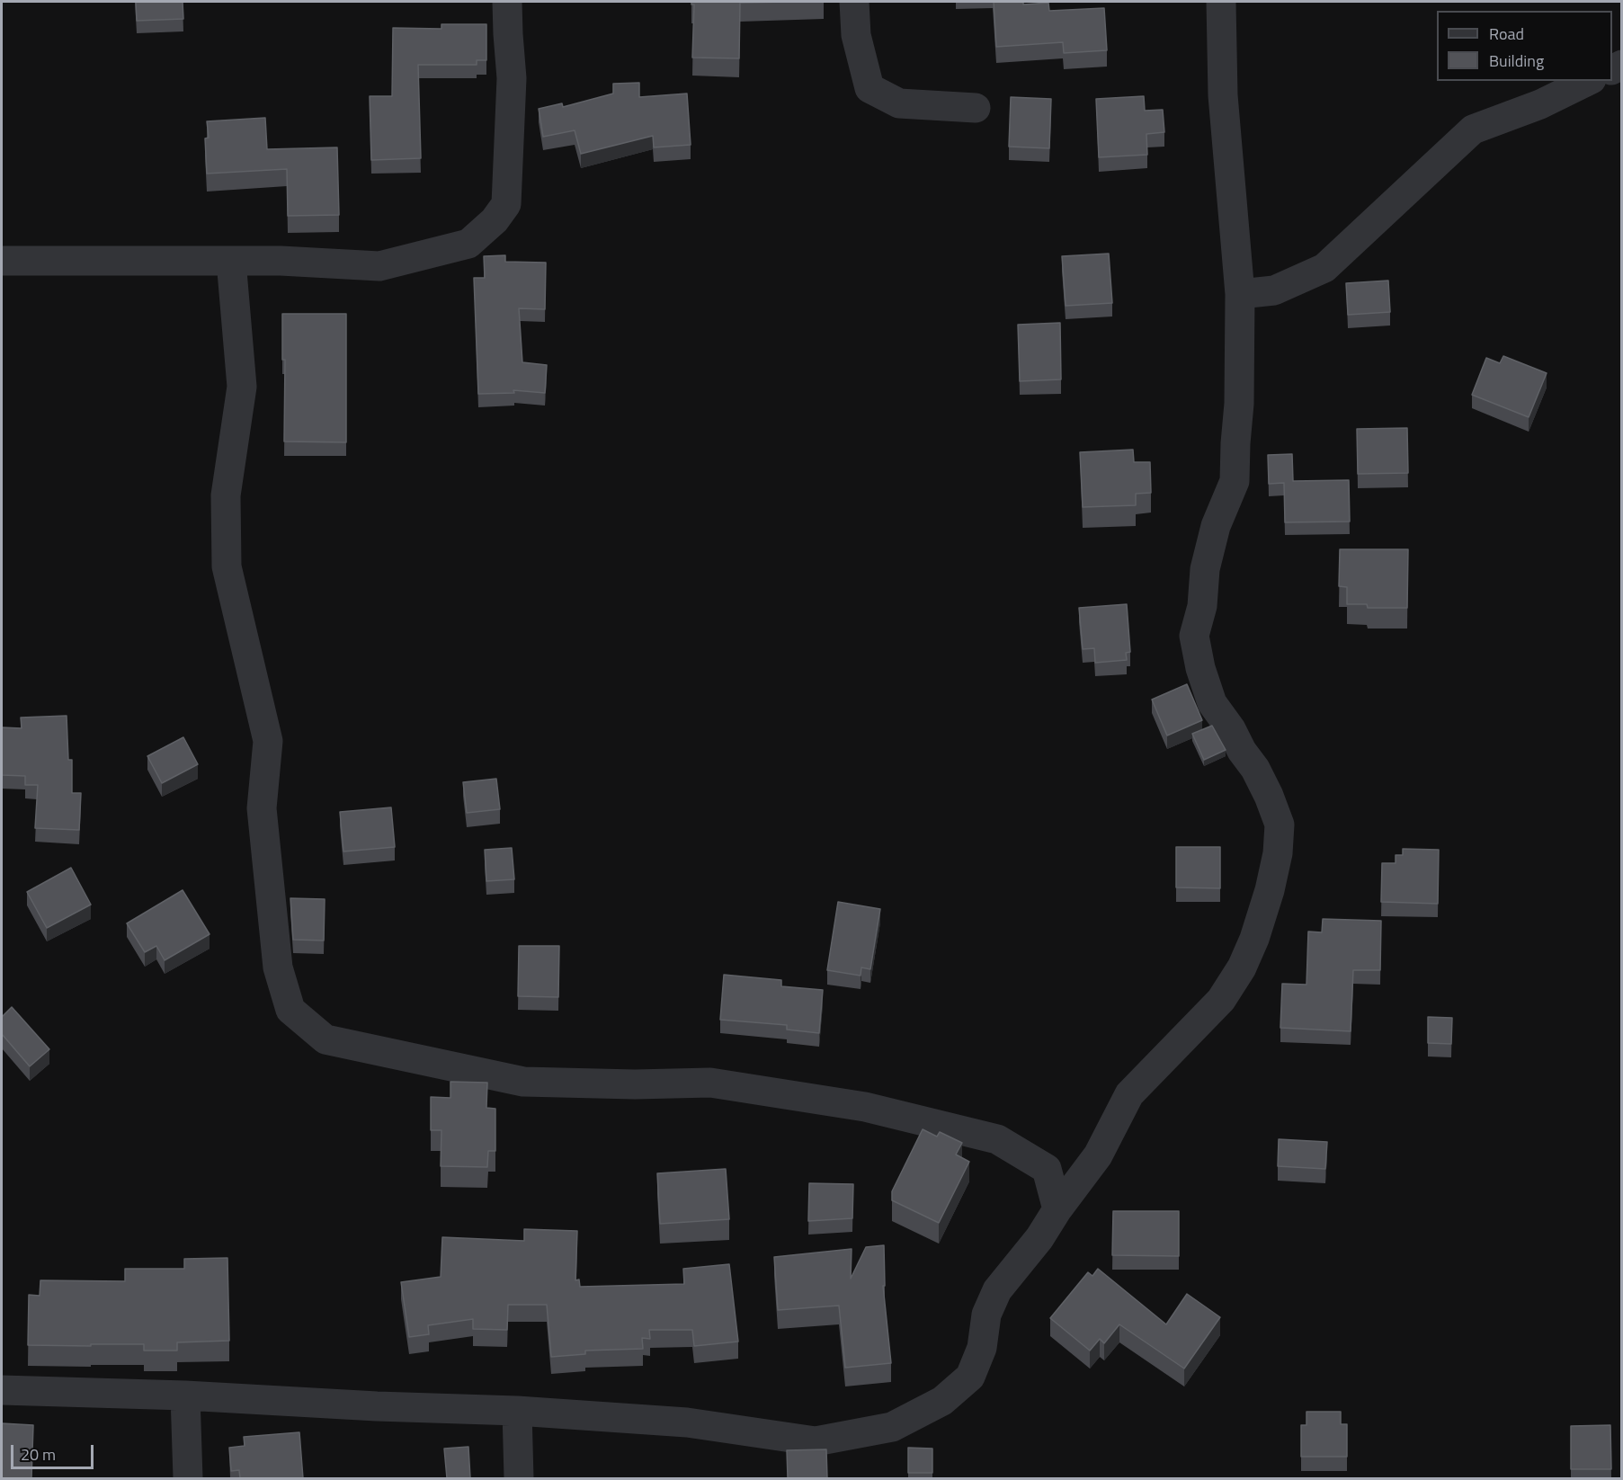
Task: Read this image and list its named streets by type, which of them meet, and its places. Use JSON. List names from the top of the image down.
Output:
{
  "legend": ["Road", "Building"],
  "scale_bar": "20 m"
}
